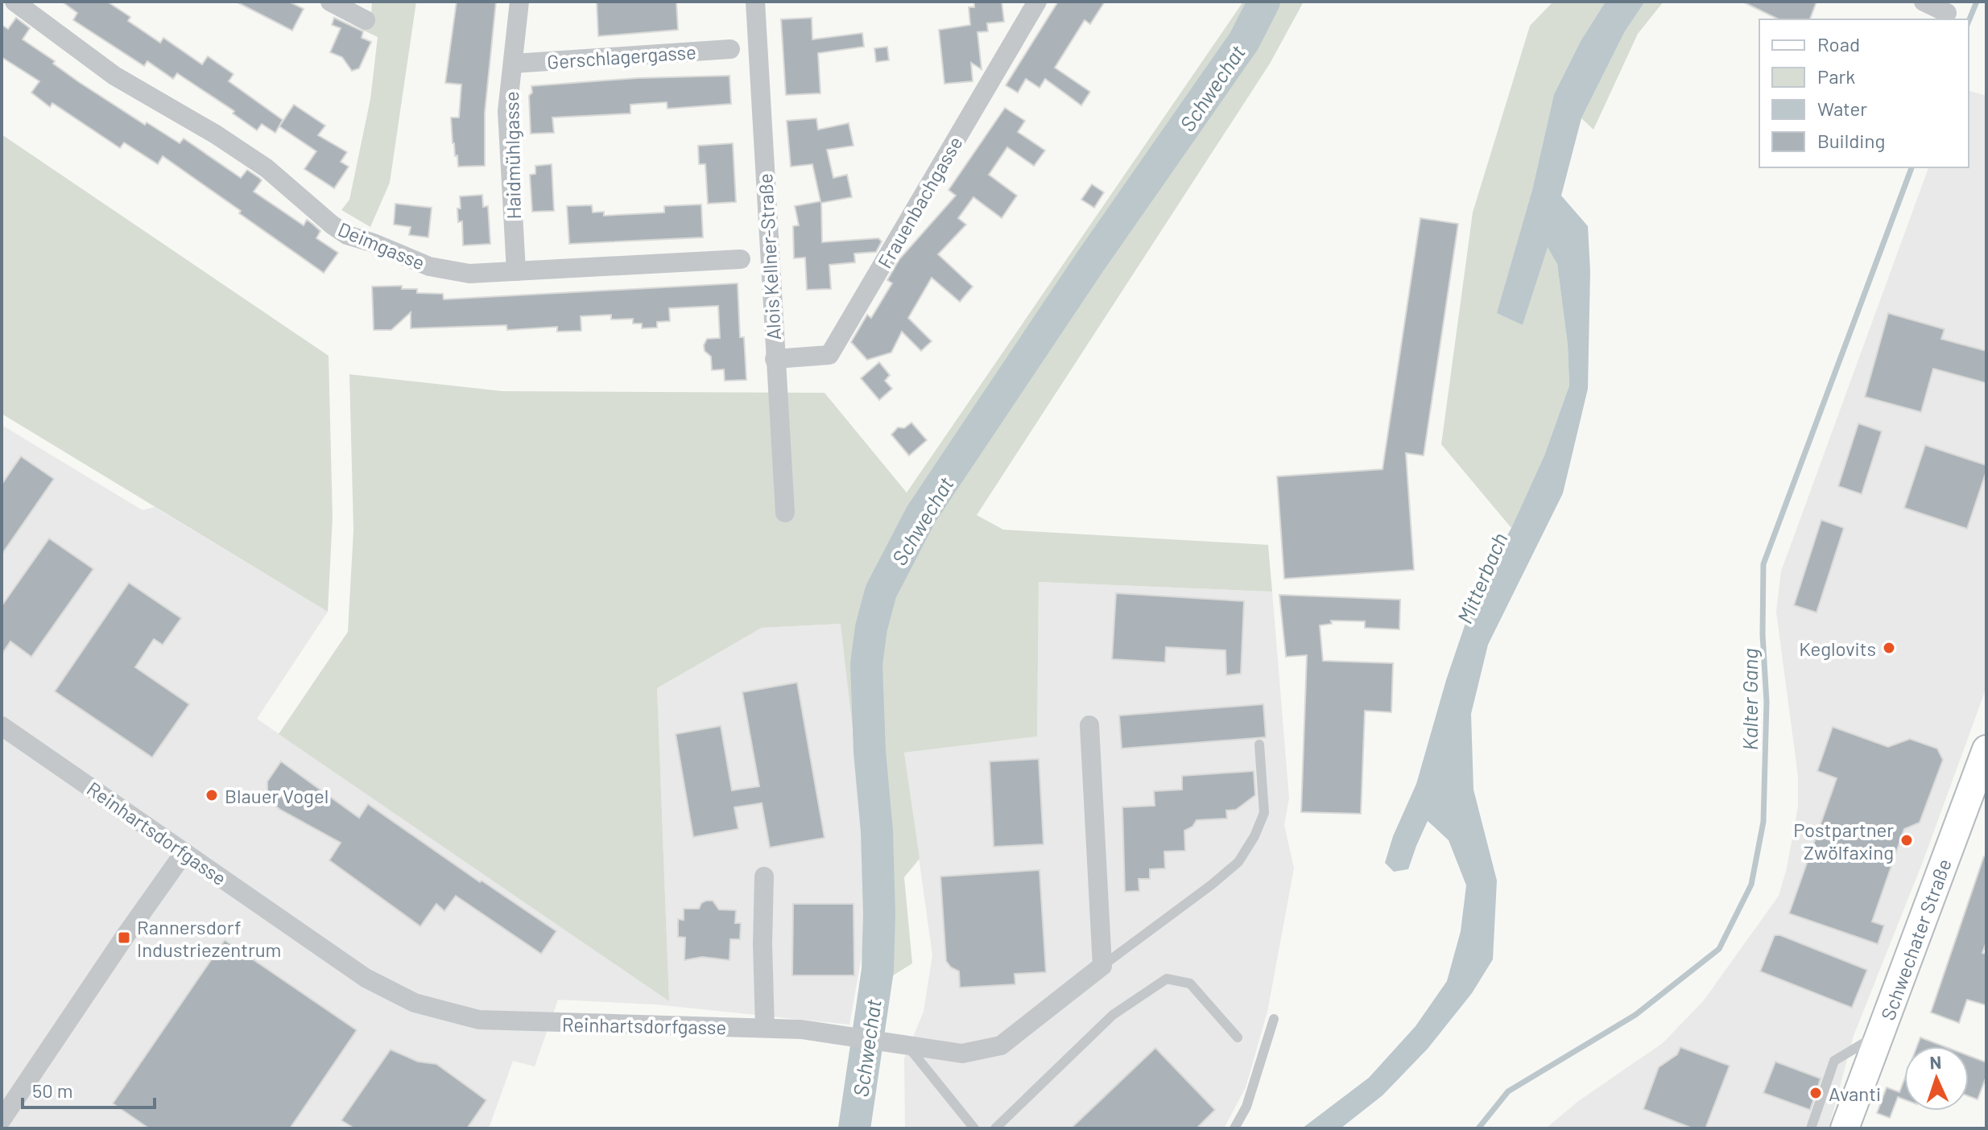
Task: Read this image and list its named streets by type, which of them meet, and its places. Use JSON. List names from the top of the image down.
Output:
{
  "streets": {
    "main road": ["Schwechater Straße"],
    "street": [
      "Gerschlagergasse",
      "Haidmühlgasse",
      "Frauenbachgasse",
      "Deimgasse",
      "Alois Kellner-Straße",
      "Reinhartsdorfgasse"
    ]
  },
  "crossings": [
    ["Gerschlagergasse", "Haidmühlgasse"],
    ["Haidmühlgasse", "Deimgasse"],
    ["Frauenbachgasse", "Alois Kellner-Straße"]
  ],
  "water": ["Schwechat", "Mitterbach", "Kalter Gang"],
  "places": {
    "other": [
      "Keglovits",
      "Blauer Vogel",
      "Postpartner Zwölfaxing",
      "Avanti"
    ],
    "transit": ["Rannersdorf Industriezentrum"]
  },
  "legend": [
    "Road",
    "Park",
    "Water",
    "Building"
  ],
  "scale_bar": "50 m",
  "north": "top"
}
